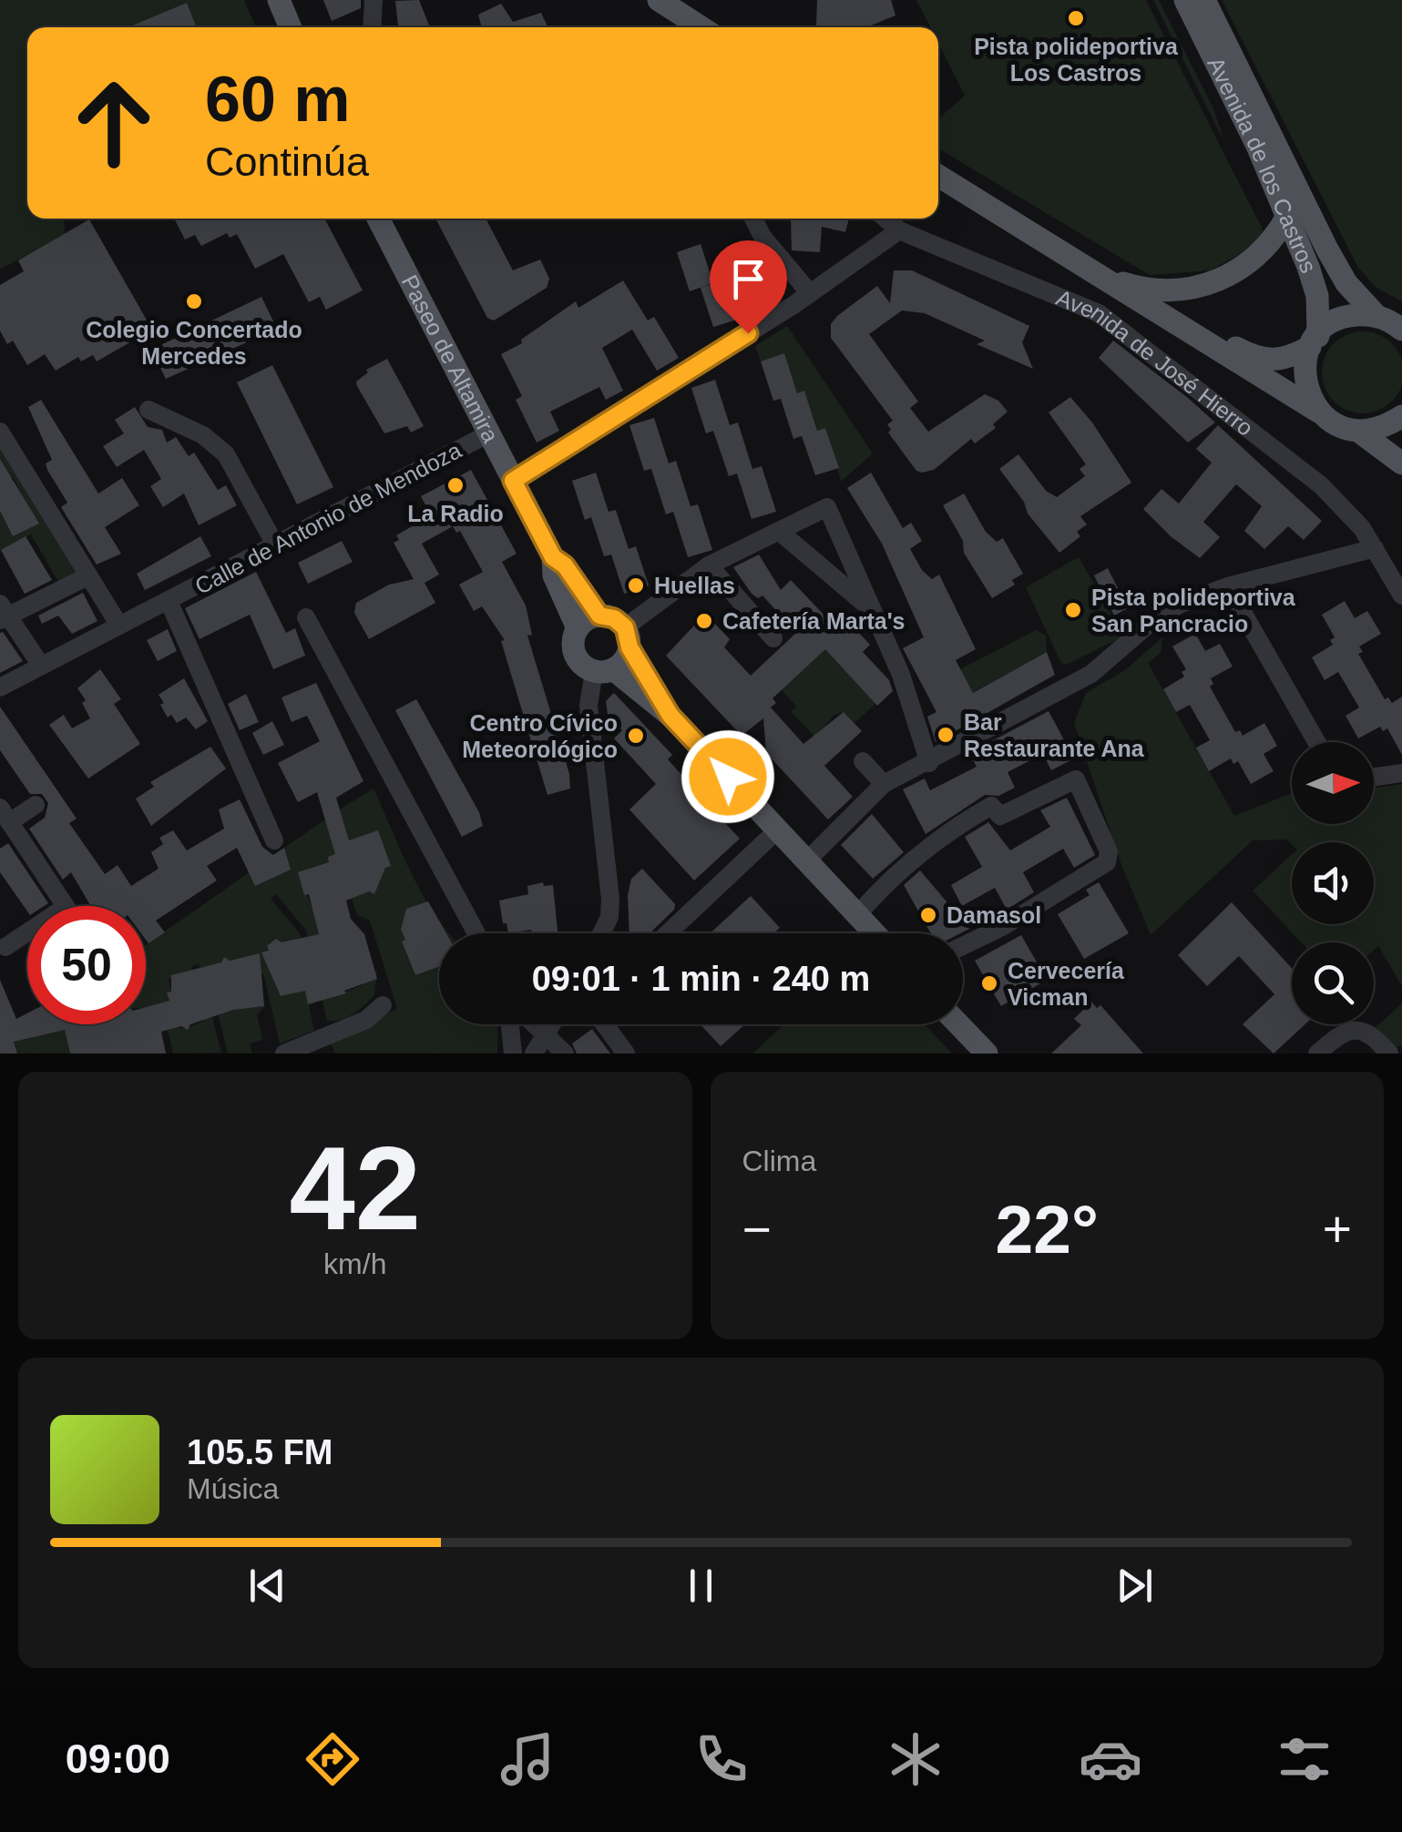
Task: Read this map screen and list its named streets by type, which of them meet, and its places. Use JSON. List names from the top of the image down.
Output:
{
  "streets": {
    "main road": ["Avenida de los Castros", "Paseo de Altamira", "Avenida de José Hierro"],
    "street": ["Calle de Antonio de Mendoza"]
  },
  "crossings": [
    ["Avenida de los Castros", "Avenida de José Hierro"],
    ["Paseo de Altamira", "Calle de Antonio de Mendoza"]
  ],
  "places": [
    "Pista polideportiva Los Castros",
    "Colegio Concertado Mercedes",
    "La Radio",
    "Huellas",
    "Pista polideportiva San Pancracio",
    "Cafetería Marta's",
    "Bar Restaurante Ana",
    "Centro Cívico Meteorológico",
    "Damasol",
    "Cervecería Vicman"
  ],
  "north": "right",
  "page": {
    "turn": ["60 m", "Continúa"],
    "limit": "50",
    "trip": "09:01 · 1 min · 240 m",
    "tile": [
      ["42", "km/h"],
      "Clima"
    ],
    "heat": ["−", "22°", "+"],
    "song": ["105.5 FM", "Música"],
    "tabs": "09:00"
  }
}
